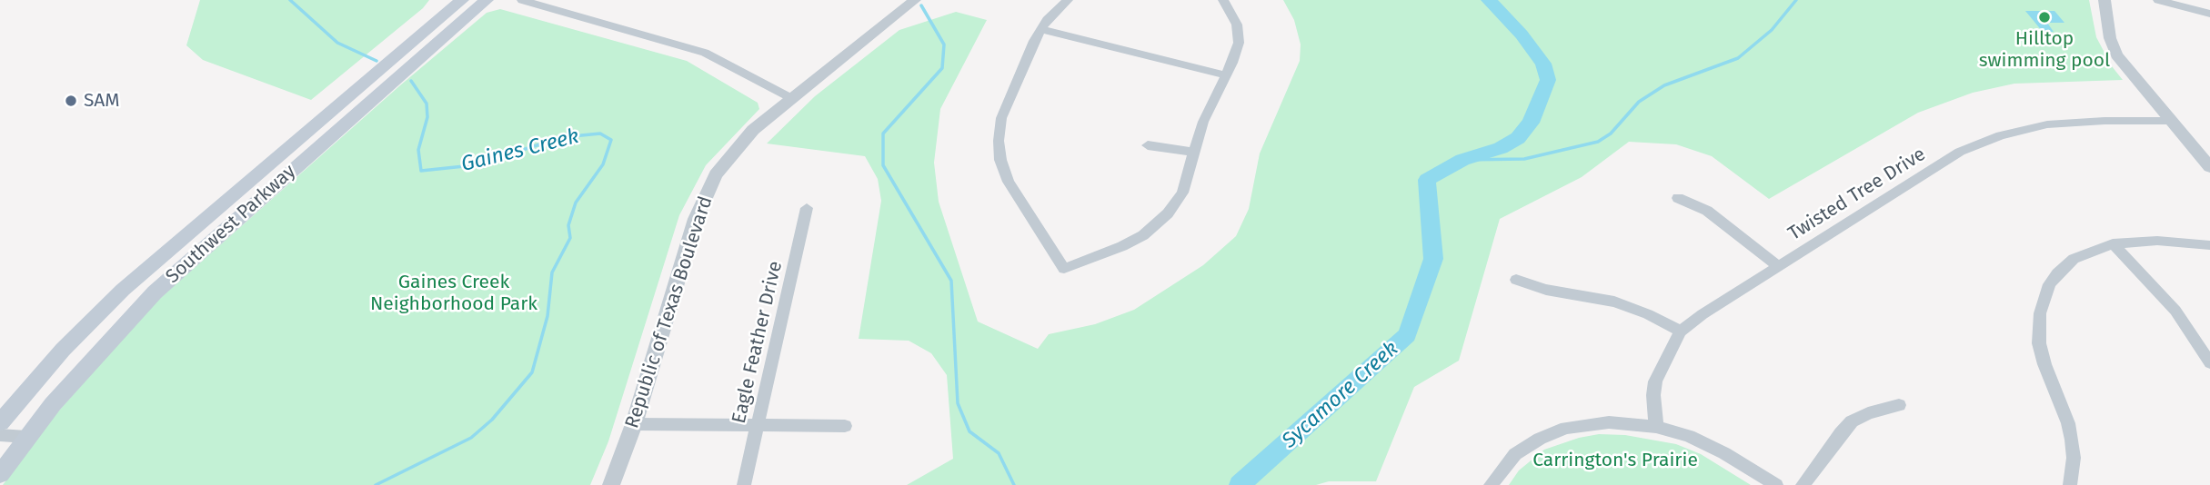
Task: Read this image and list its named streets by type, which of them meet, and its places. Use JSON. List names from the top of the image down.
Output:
{
  "streets": {
    "main road": ["Southwest Parkway"],
    "street": ["Twisted Tree Drive", "Republic of Texas Boulevard", "Eagle Feather Drive"]
  },
  "water": ["Gaines Creek", "Sycamore Creek"],
  "parks": ["Gaines Creek Neighborhood Park", "Carrington's Prairie"],
  "places": ["Hilltop swimming pool", "SAM"]
}
